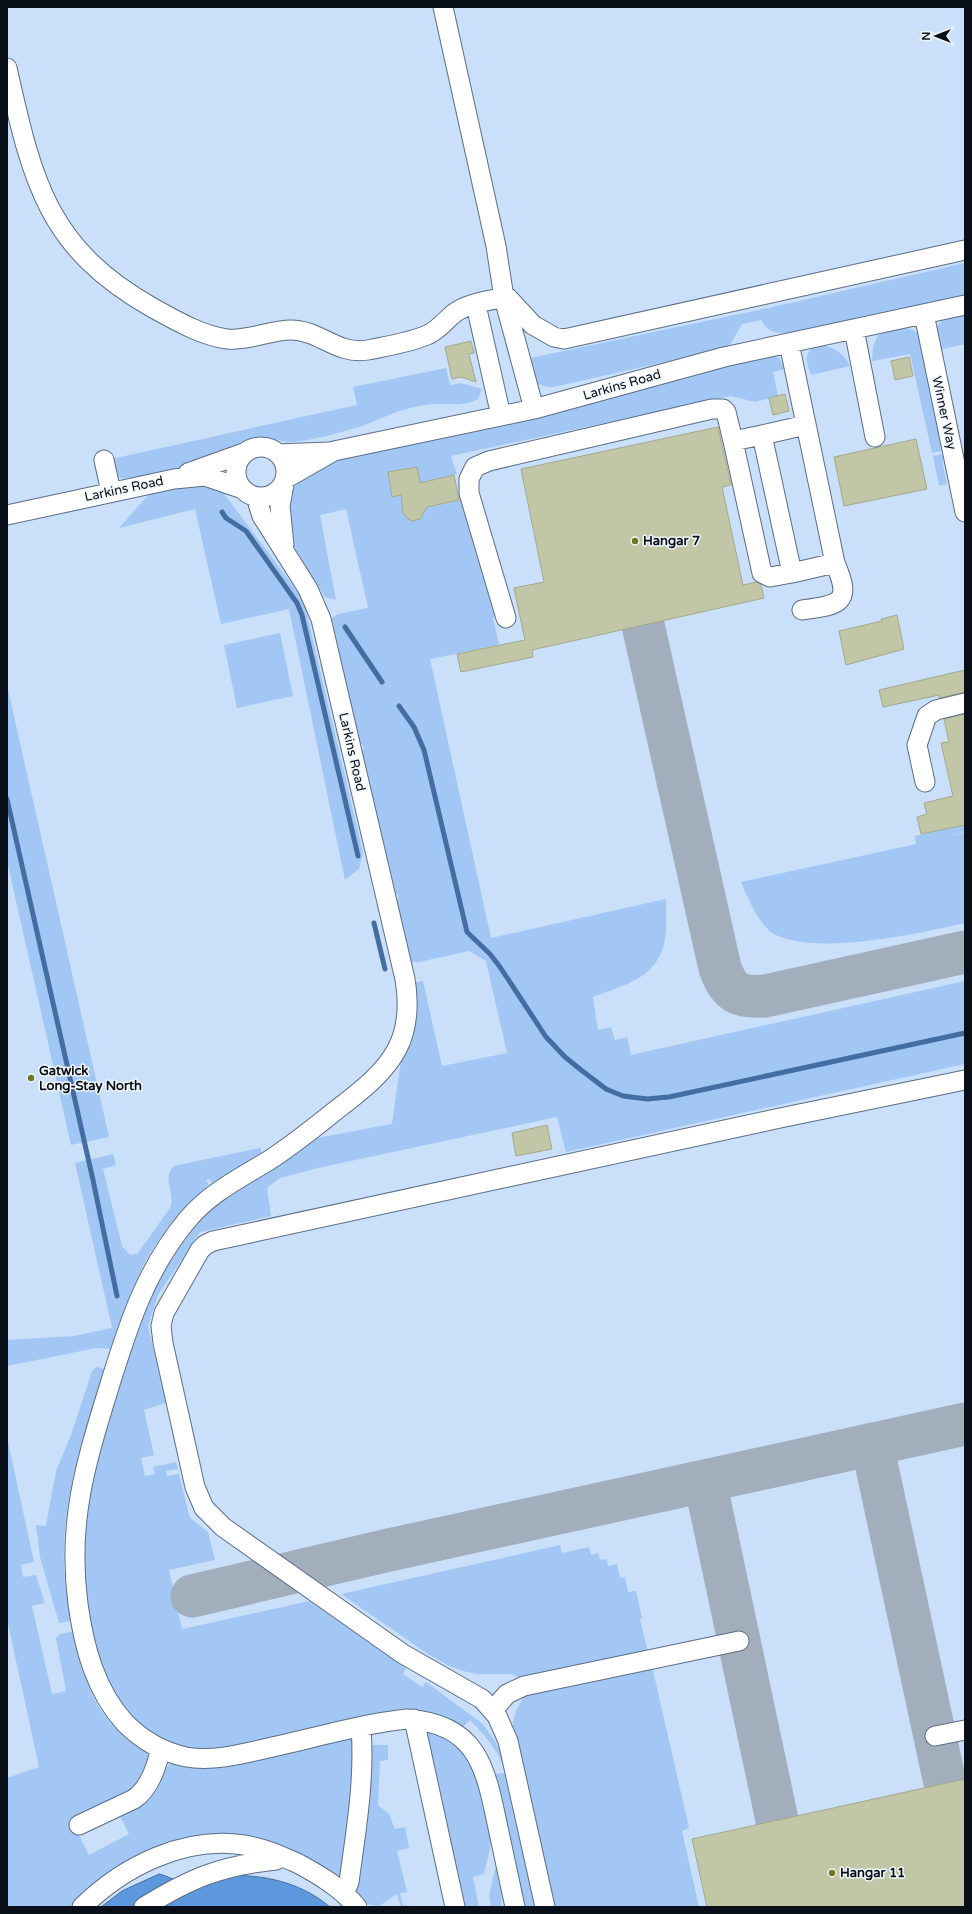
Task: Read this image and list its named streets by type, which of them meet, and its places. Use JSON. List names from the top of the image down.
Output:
{
  "streets": {
    "lane": ["Larkins Road", "Winner Way"]
  },
  "crossings": [
    ["Larkins Road", "Winner Way"]
  ],
  "places": ["Hangar 7", "Gatwick Long-Stay North", "Hangar 11"],
  "north": "left"
}
